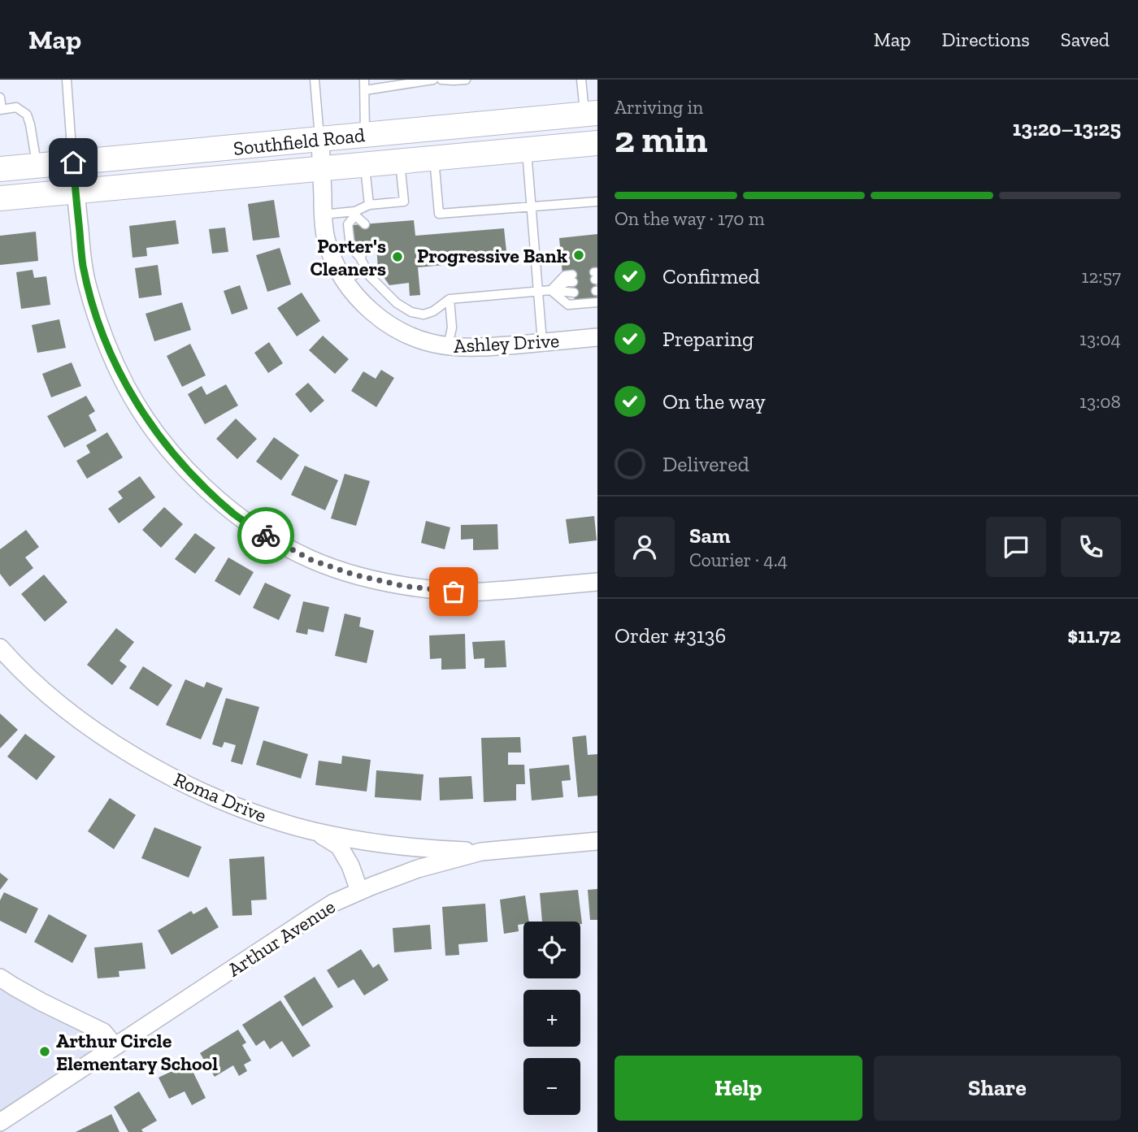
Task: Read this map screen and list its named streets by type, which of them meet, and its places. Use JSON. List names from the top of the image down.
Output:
{
  "streets": {
    "main road": ["Southfield Road"],
    "street": ["Ashley Drive", "Roma Drive", "Arthur Avenue"]
  },
  "crossings": [
    ["Southfield Road", "Ashley Drive"],
    ["Roma Drive", "Arthur Avenue"]
  ],
  "places": ["Progressive Bank", "Porter's Cleaners", "Arthur Circle Elementary School"],
  "page": {
    "header": "Map",
    "nav": ["Map", "Directions", "Saved"],
    "heading": ["2 min", "Arriving in", "13:20–13:25"],
    "panel": [
      "Sam",
      "Courier · 4.4",
      "Order #3136",
      "$11.72"
    ],
    "bar": "On the way · 170 m",
    "list": [
      ["Confirmed", "12:57"],
      ["Preparing", "13:04"],
      ["On the way", "13:08"],
      "Delivered"
    ],
    "map_buttons": ["+", "−"],
    "buttons": ["Help", "Share"]
  }
}
